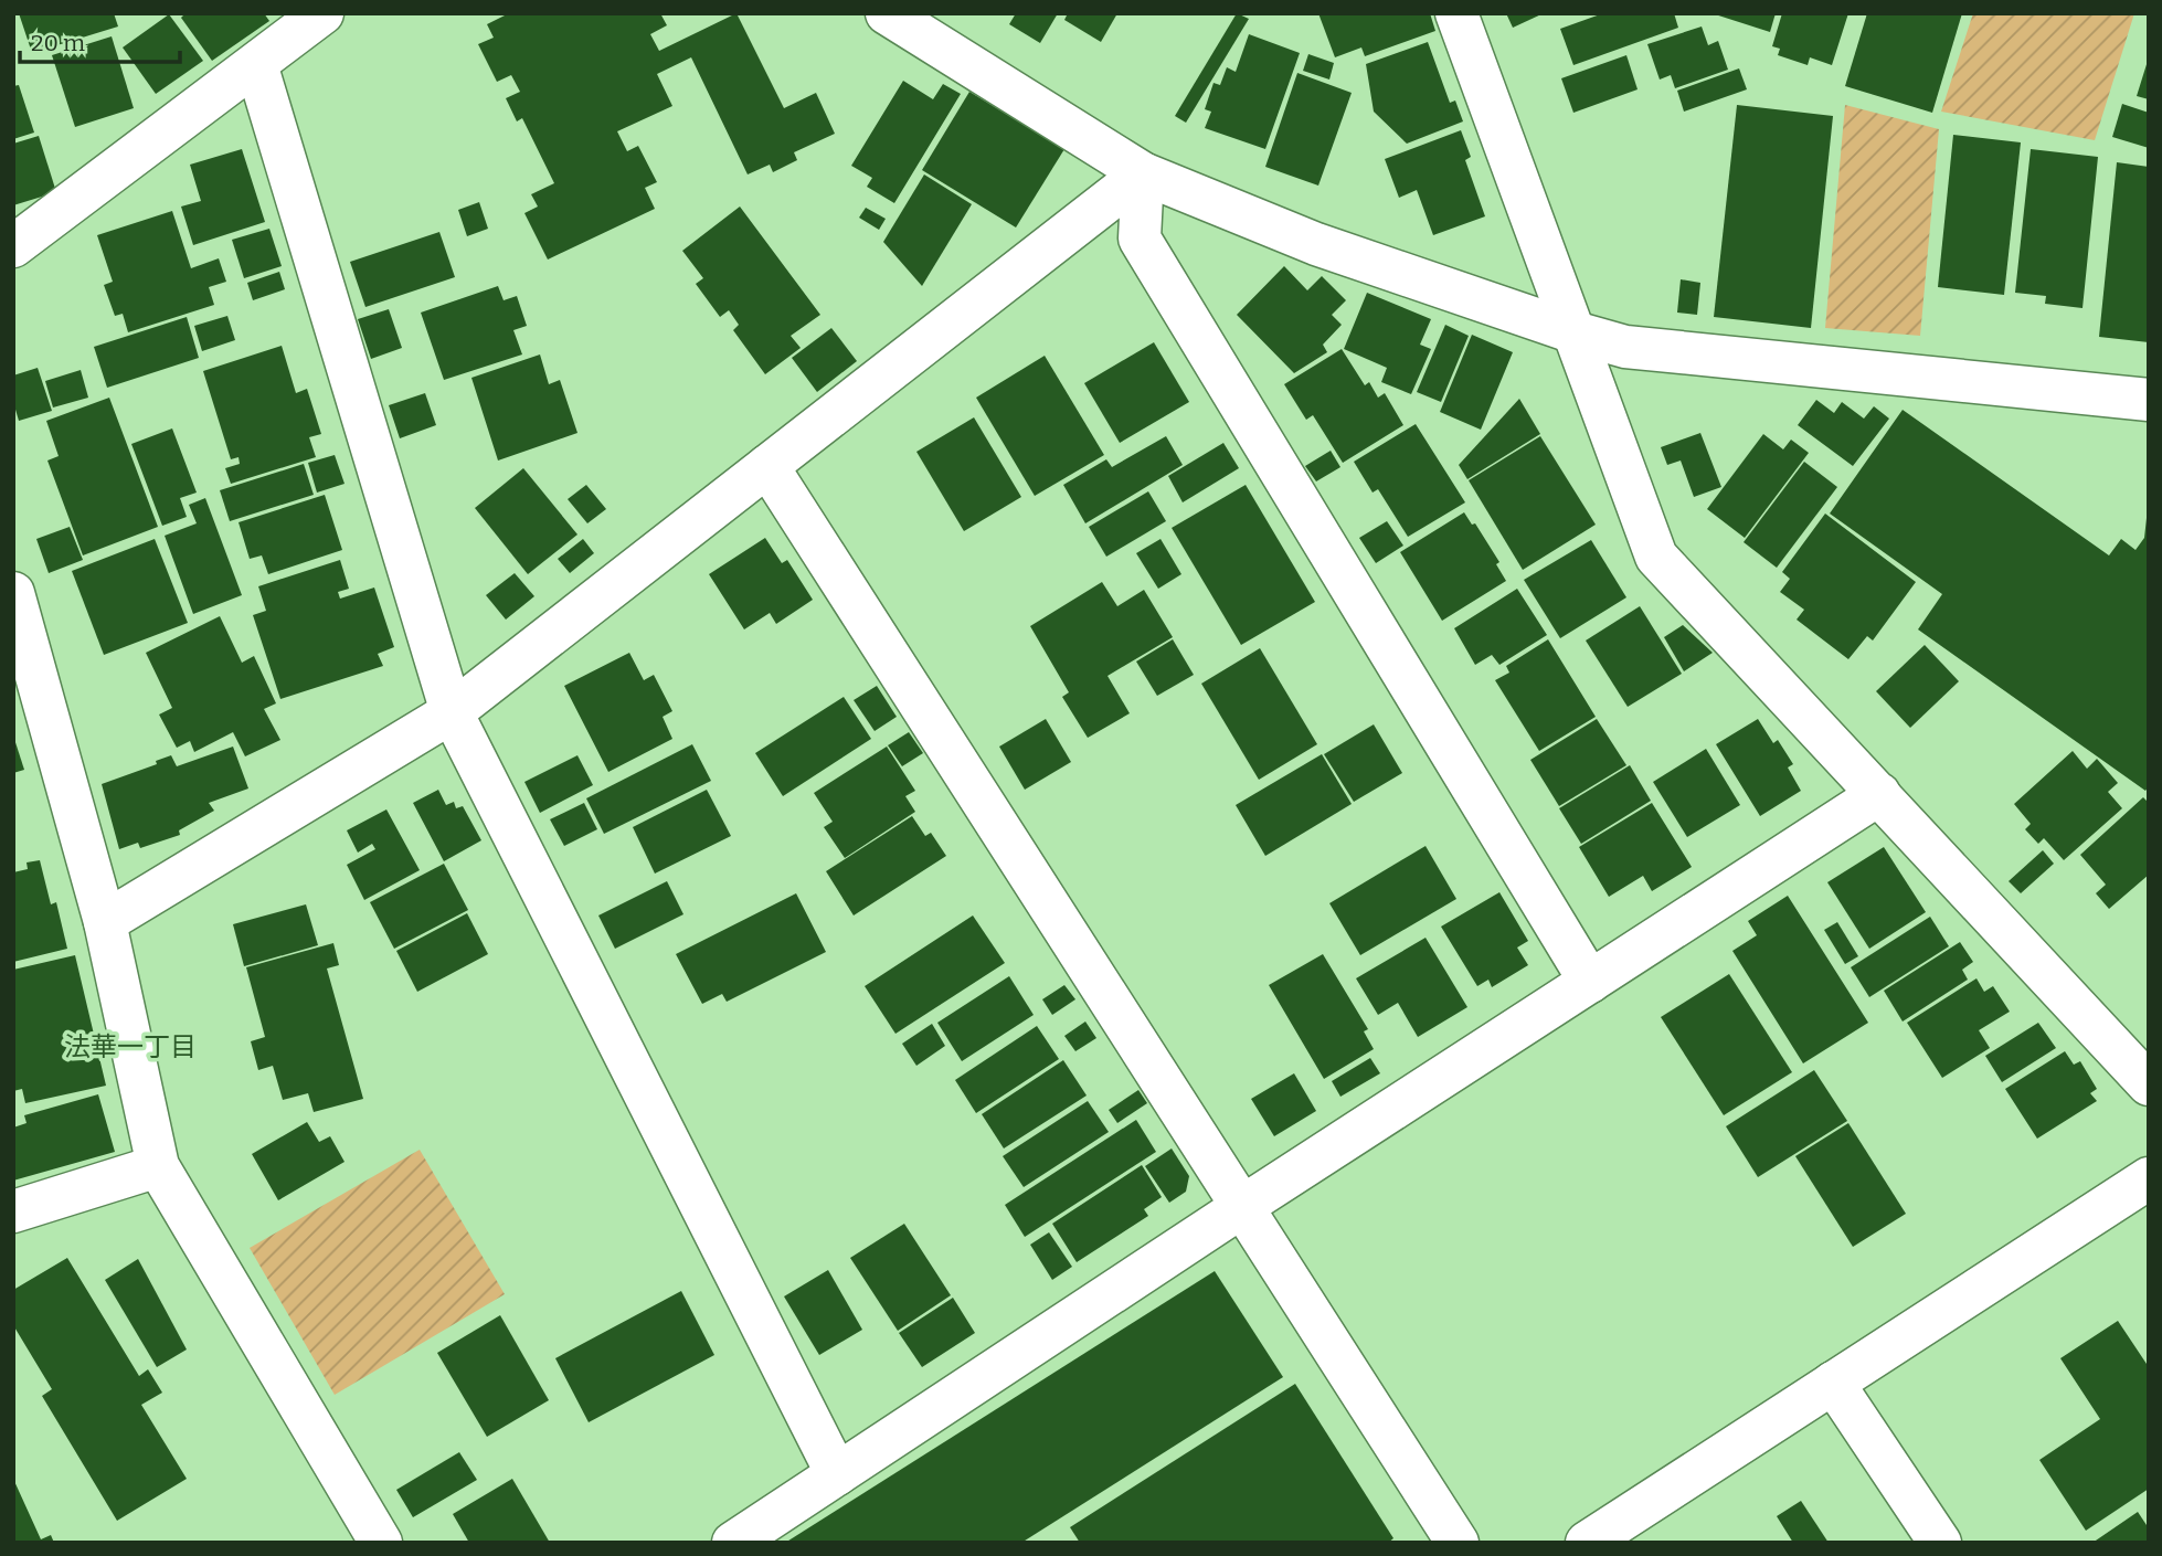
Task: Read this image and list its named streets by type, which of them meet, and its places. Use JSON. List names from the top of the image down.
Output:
{
  "districts": ["法華一丁目"],
  "scale_bar": "20 m"
}
